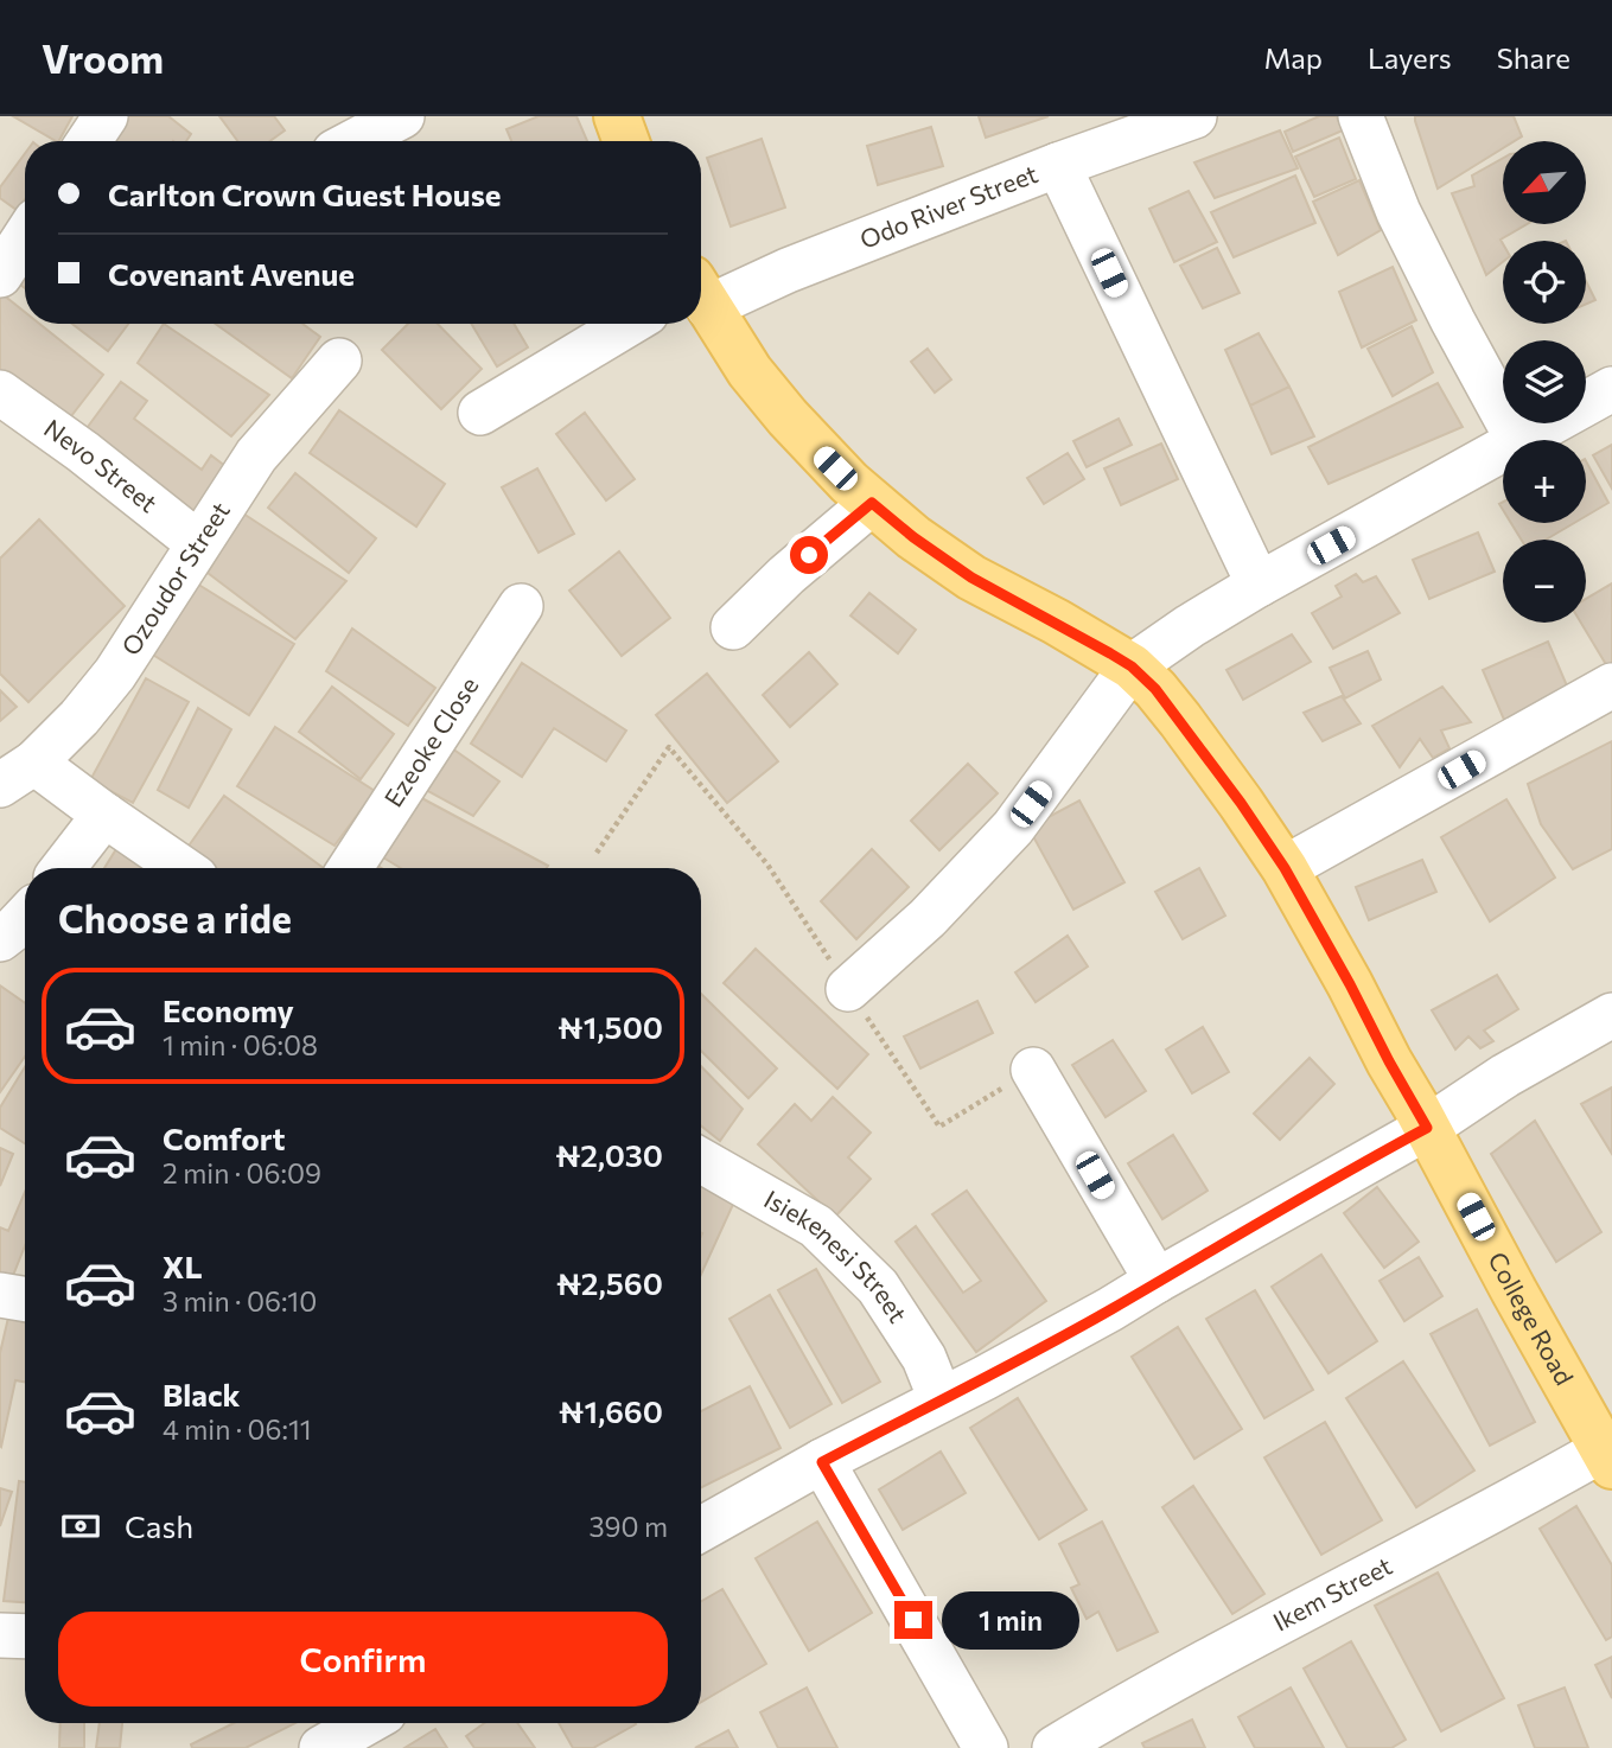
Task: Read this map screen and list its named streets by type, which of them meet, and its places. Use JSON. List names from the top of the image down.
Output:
{
  "streets": {
    "main road": ["College Road"],
    "street": [
      "Odo River Street",
      "Nevo Street",
      "Ozoudor Street",
      "Ezeoke Close",
      "Isiekenesi Street",
      "Ikem Street"
    ]
  },
  "crossings": [
    ["Nevo Street", "Ozoudor Street"],
    ["College Road", "Ikem Street"]
  ],
  "north": "bottom left",
  "page": {
    "header": "Vroom",
    "nav": ["Map", "Layers", "Share"],
    "map_buttons": ["+", "−"],
    "banner": ["Carlton Crown Guest House", "Covenant Avenue"],
    "heading": "Choose a ride",
    "list": [
      {
        "name": "Economy",
        "note": "1 min · 06:08",
        "value": "₦1,500"
      },
      {
        "name": "Comfort",
        "note": "2 min · 06:09",
        "value": "₦2,030"
      },
      {
        "name": "XL",
        "note": "3 min · 06:10",
        "value": "₦2,560"
      },
      {
        "name": "Black",
        "note": "4 min · 06:11",
        "value": "₦1,660"
      }
    ],
    "pay": ["Cash", "390 m"],
    "bubble": "1 min",
    "buttons": "Confirm"
  }
}
